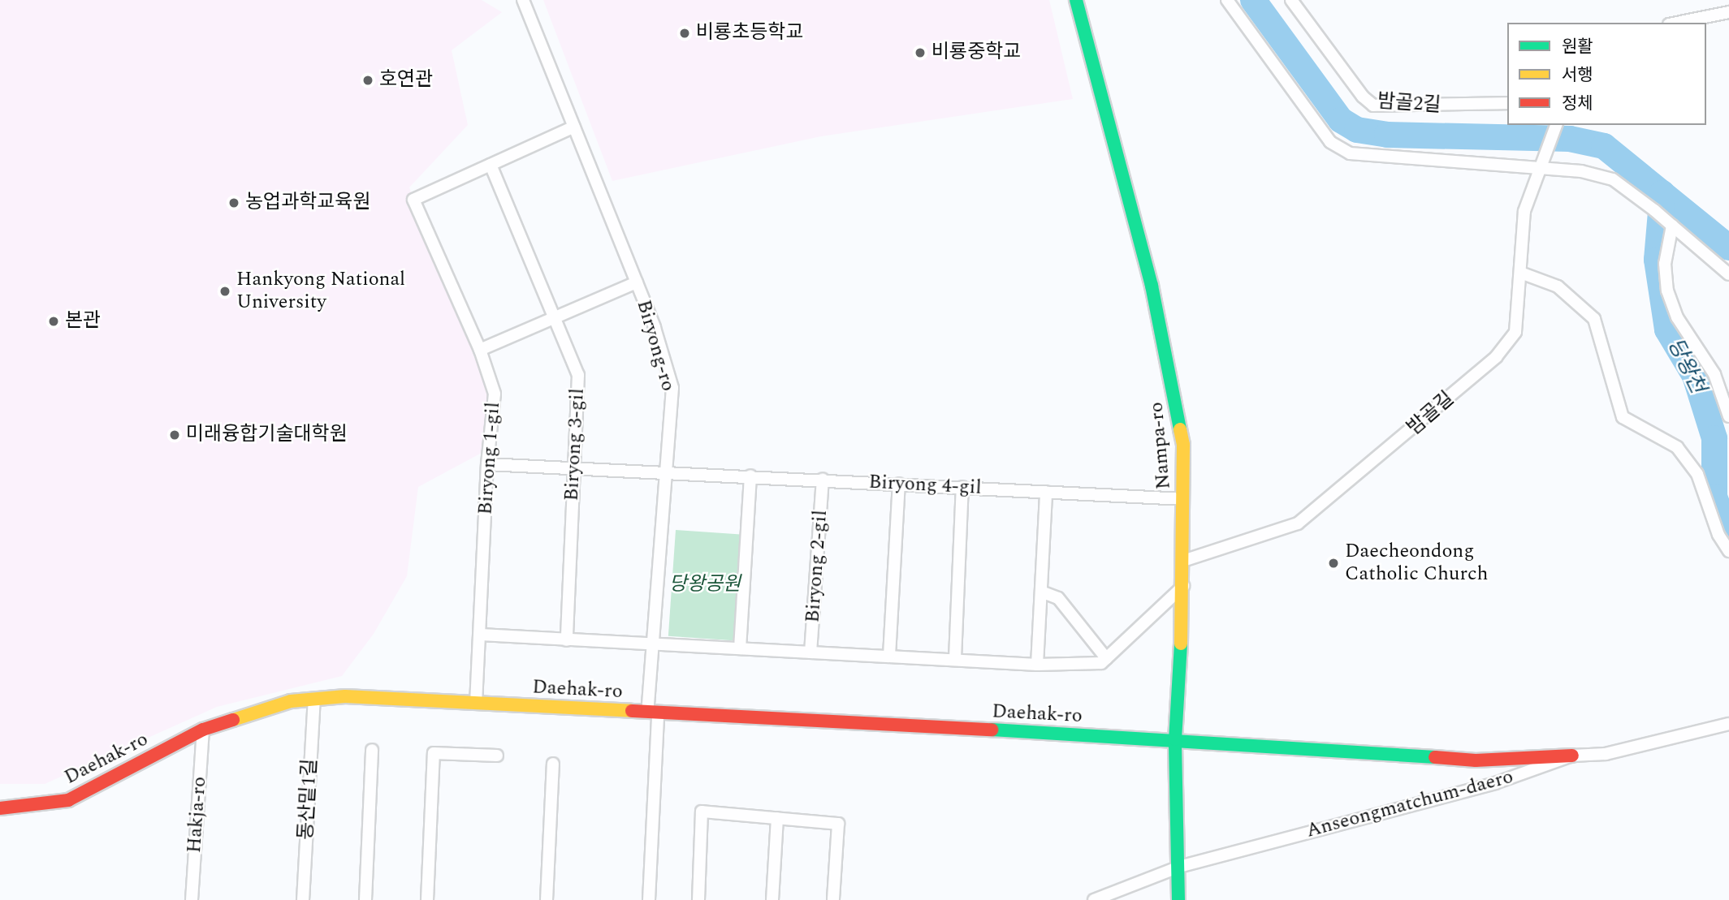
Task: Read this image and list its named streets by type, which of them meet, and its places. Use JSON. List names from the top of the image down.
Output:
{
  "streets": {
    "street": [
      "밤골2길",
      "Biryong-ro",
      "밤골길",
      "Biryong 3-gil",
      "Nampa-ro",
      "Biryong 1-gil",
      "Biryong 4-gil",
      "Biryong 2-gil",
      "Daehak-ro",
      "동산밑1길",
      "Anseongmatchum-daero",
      "Hakja-ro"
    ]
  },
  "crossings": [
    ["Biryong-ro", "Biryong 1-gil"],
    ["Biryong-ro", "Biryong 4-gil"],
    ["Biryong-ro", "Biryong 2-gil"],
    ["Biryong-ro", "Daehak-ro"],
    ["밤골길", "Nampa-ro"],
    ["Biryong 3-gil", "Biryong 1-gil"],
    ["Biryong 3-gil", "Biryong 4-gil"],
    ["Nampa-ro", "Biryong 4-gil"],
    ["Nampa-ro", "Daehak-ro"],
    ["Nampa-ro", "Anseongmatchum-daero"],
    ["Biryong 1-gil", "Biryong 4-gil"],
    ["Biryong 1-gil", "Daehak-ro"],
    ["Biryong 4-gil", "Biryong 2-gil"],
    ["Daehak-ro", "동산밑1길"],
    ["Daehak-ro", "Anseongmatchum-daero"],
    ["Daehak-ro", "Hakja-ro"]
  ],
  "water": ["당왕천"],
  "parks": ["당왕공원"],
  "places": [
    "비룡초등학교",
    "비룡중학교",
    "호연관",
    "농업과학교육원",
    "Hankyong National University",
    "본관",
    "미래융합기술대학원",
    "Daecheondong Catholic Church"
  ],
  "legend": ["원활", "서행", "정체"]
}
